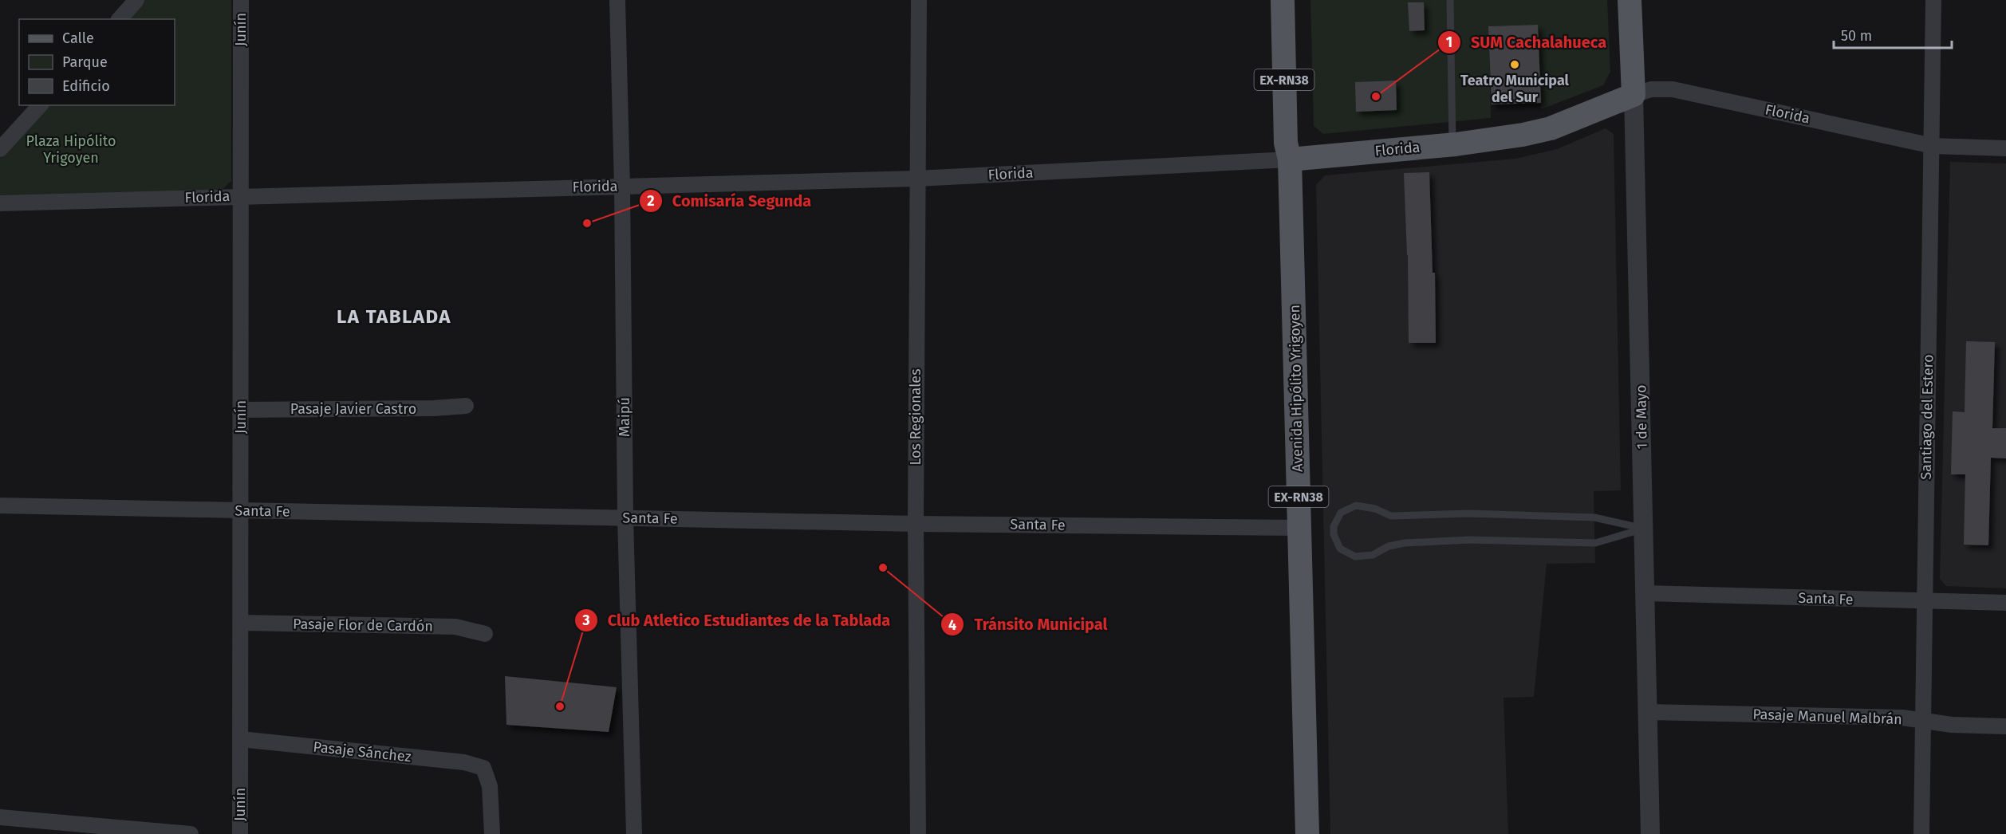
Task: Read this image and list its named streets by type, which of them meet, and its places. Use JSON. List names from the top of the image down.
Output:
{
  "streets": {
    "main road": [
      "EX-RN38",
      "Florida",
      "Avenida Hipólito Yrigoyen",
      "1 de Mayo"
    ],
    "street": [
      "Junín",
      "Pasaje Javier Castro",
      "Maipú",
      "Los Regionales",
      "Santiago del Estero",
      "Santa Fe",
      "Pasaje Flor de Cardón",
      "Pasaje Manuel Malbrán",
      "Pasaje Sánchez"
    ]
  },
  "crossings": [
    ["Junín", "Florida"],
    ["Junín", "Pasaje Javier Castro"],
    ["Junín", "Santa Fe"],
    ["Junín", "Pasaje Flor de Cardón"],
    ["Junín", "Pasaje Sánchez"],
    ["Florida", "Avenida Hipólito Yrigoyen"],
    ["Florida", "Maipú"],
    ["Florida", "Los Regionales"],
    ["Florida", "1 de Mayo"],
    ["Florida", "Santiago del Estero"],
    ["Avenida Hipólito Yrigoyen", "Santa Fe"],
    ["Maipú", "Santa Fe"],
    ["Los Regionales", "Santa Fe"],
    ["1 de Mayo", "Santa Fe"],
    ["1 de Mayo", "Pasaje Manuel Malbrán"],
    ["Santiago del Estero", "Santa Fe"],
    ["Santiago del Estero", "Pasaje Manuel Malbrán"]
  ],
  "districts": ["LA TABLADA"],
  "parks": ["Plaza Hipólito Yrigoyen"],
  "places": [
    "Teatro Municipal del Sur",
    "SUM Cachalahueca",
    "Comisaría Segunda",
    "Tránsito Municipal",
    "Club Atletico Estudiantes de la Tablada"
  ],
  "legend": ["Calle", "Parque", "Edificio"],
  "scale_bar": "50 m"
}
